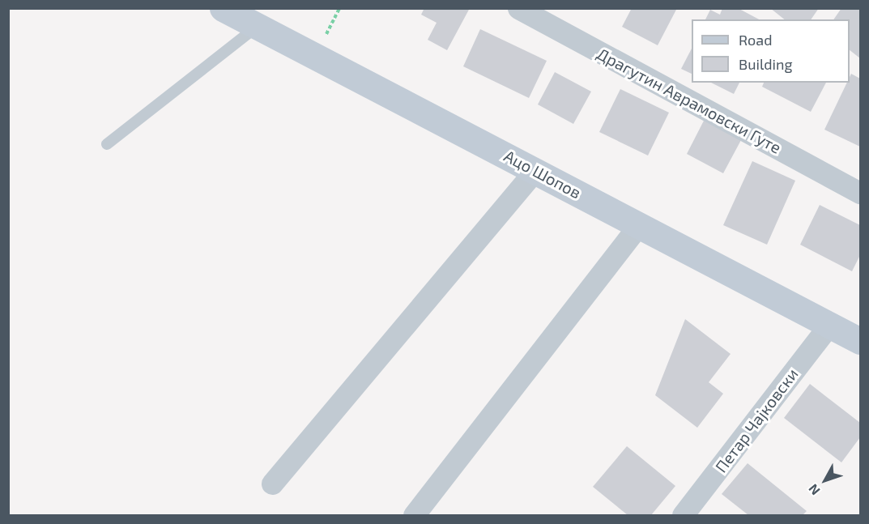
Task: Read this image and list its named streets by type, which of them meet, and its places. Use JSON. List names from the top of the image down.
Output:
{
  "streets": {
    "street": ["Драгутин Аврамовски Гуте", "Ацо Шопов", "Петар Чајковски"]
  },
  "crossings": [
    ["Ацо Шопов", "Петар Чајковски"]
  ],
  "legend": ["Road", "Building"],
  "north": "bottom left"
}
